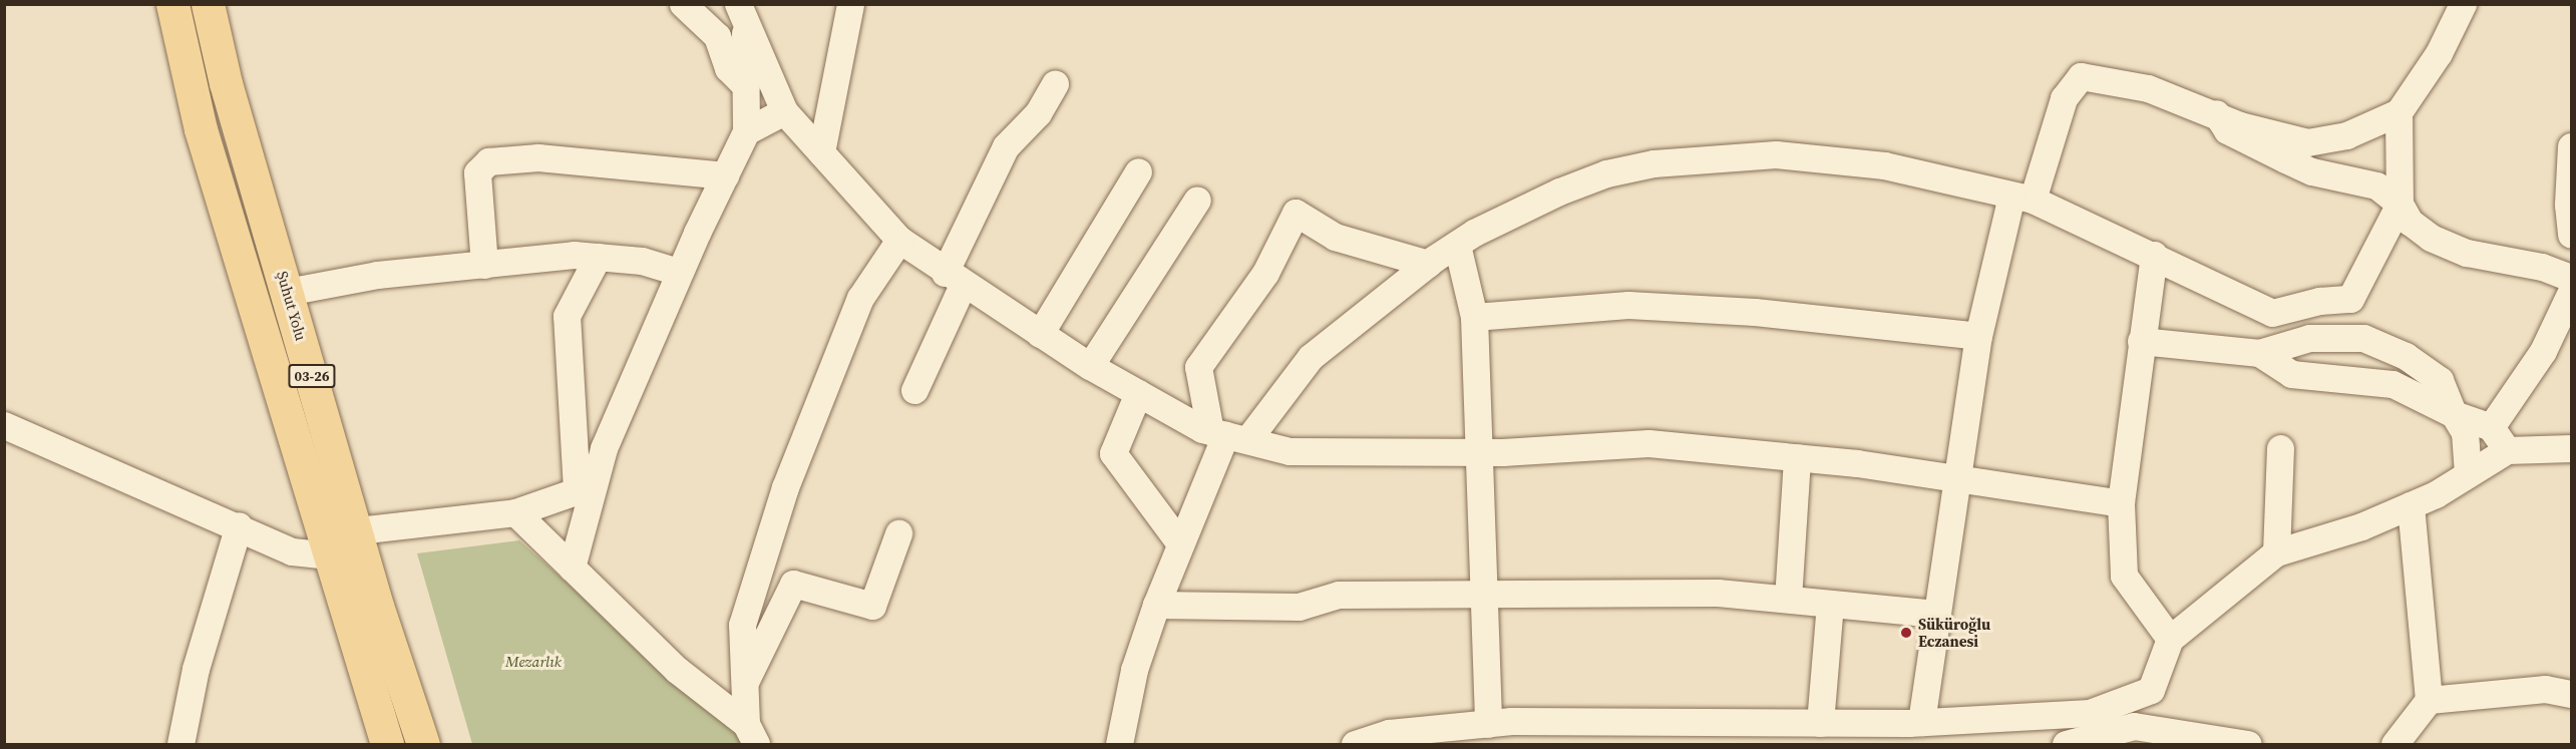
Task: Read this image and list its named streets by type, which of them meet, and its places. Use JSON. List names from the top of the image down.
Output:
{
  "streets": {
    "main road": ["Şuhut Yolu", "03-26"]
  },
  "parks": ["Mezarlık"],
  "places": ["Şüküroğlu Eczanesi"]
}
